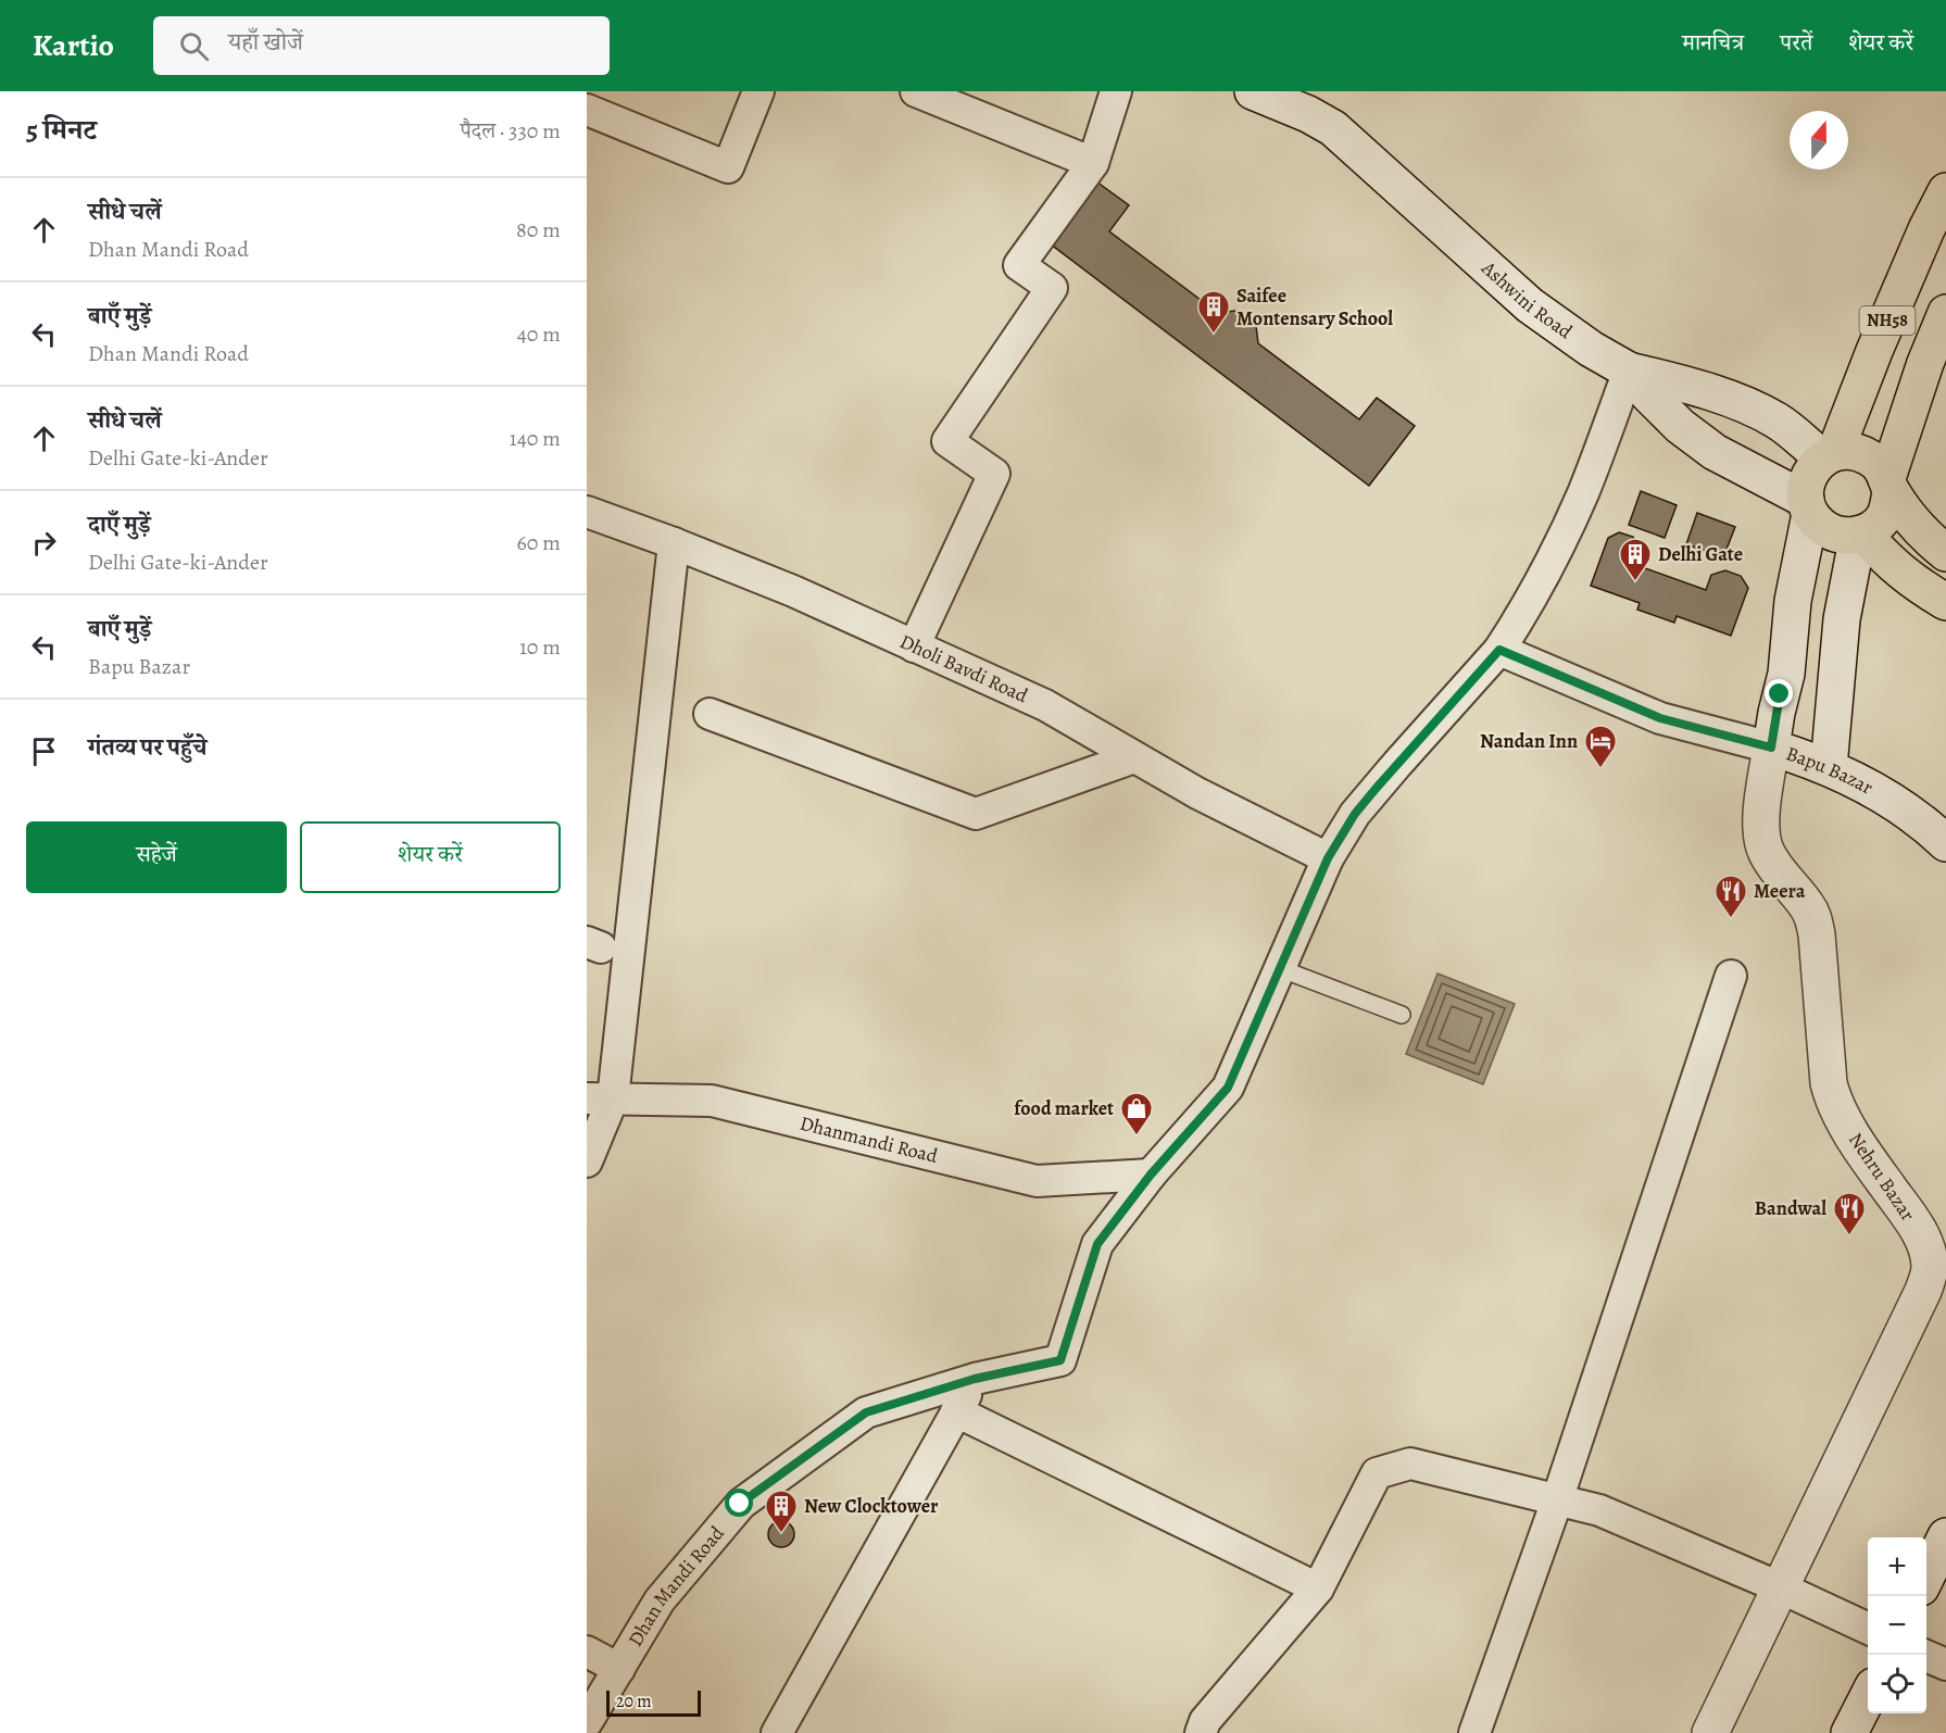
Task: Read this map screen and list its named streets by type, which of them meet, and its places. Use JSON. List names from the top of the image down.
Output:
{
  "streets": {
    "highway": ["NH58"],
    "main road": ["Ashwini Road", "Bapu Bazar", "Nehru Bazar"],
    "street": ["Dholi Bavdi Road", "Dhanmandi Road", "Dhan Mandi Road"]
  },
  "crossings": [
    ["Ashwini Road", "NH58"],
    ["Ashwini Road", "Bapu Bazar"],
    ["NH58", "Bapu Bazar"],
    ["Bapu Bazar", "Nehru Bazar"],
    ["Dhanmandi Road", "Dhan Mandi Road"]
  ],
  "places": {
    "building": ["Saifee Montensary School", "Delhi Gate", "New Clocktower"],
    "hotel": ["Nandan Inn"],
    "restaurant": ["Meera", "Bandwal"],
    "shop": ["food market"]
  },
  "scale_bar": "20 m",
  "north": "top",
  "page": {
    "header": "Kartio",
    "search": "यहाँ खोजें",
    "nav": ["मानचित्र", "परतें", "शेयर करें"],
    "heading": ["5 मिनट", "पैदल · 330 m"],
    "list": [
      ["सीधे चलें", "Dhan Mandi Road", "80 m"],
      ["बाएँ मुड़ें", "Dhan Mandi Road", "40 m"],
      ["सीधे चलें", "Delhi Gate-ki-Ander", "140 m"],
      ["दाएँ मुड़ें", "Delhi Gate-ki-Ander", "60 m"],
      ["बाएँ मुड़ें", "Bapu Bazar", "10 m"],
      "गंतव्य पर पहुँचे"
    ],
    "buttons": ["सहेजें", "शेयर करें"],
    "map_buttons": ["+", "−"],
    "scale": "20 m"
  }
}
